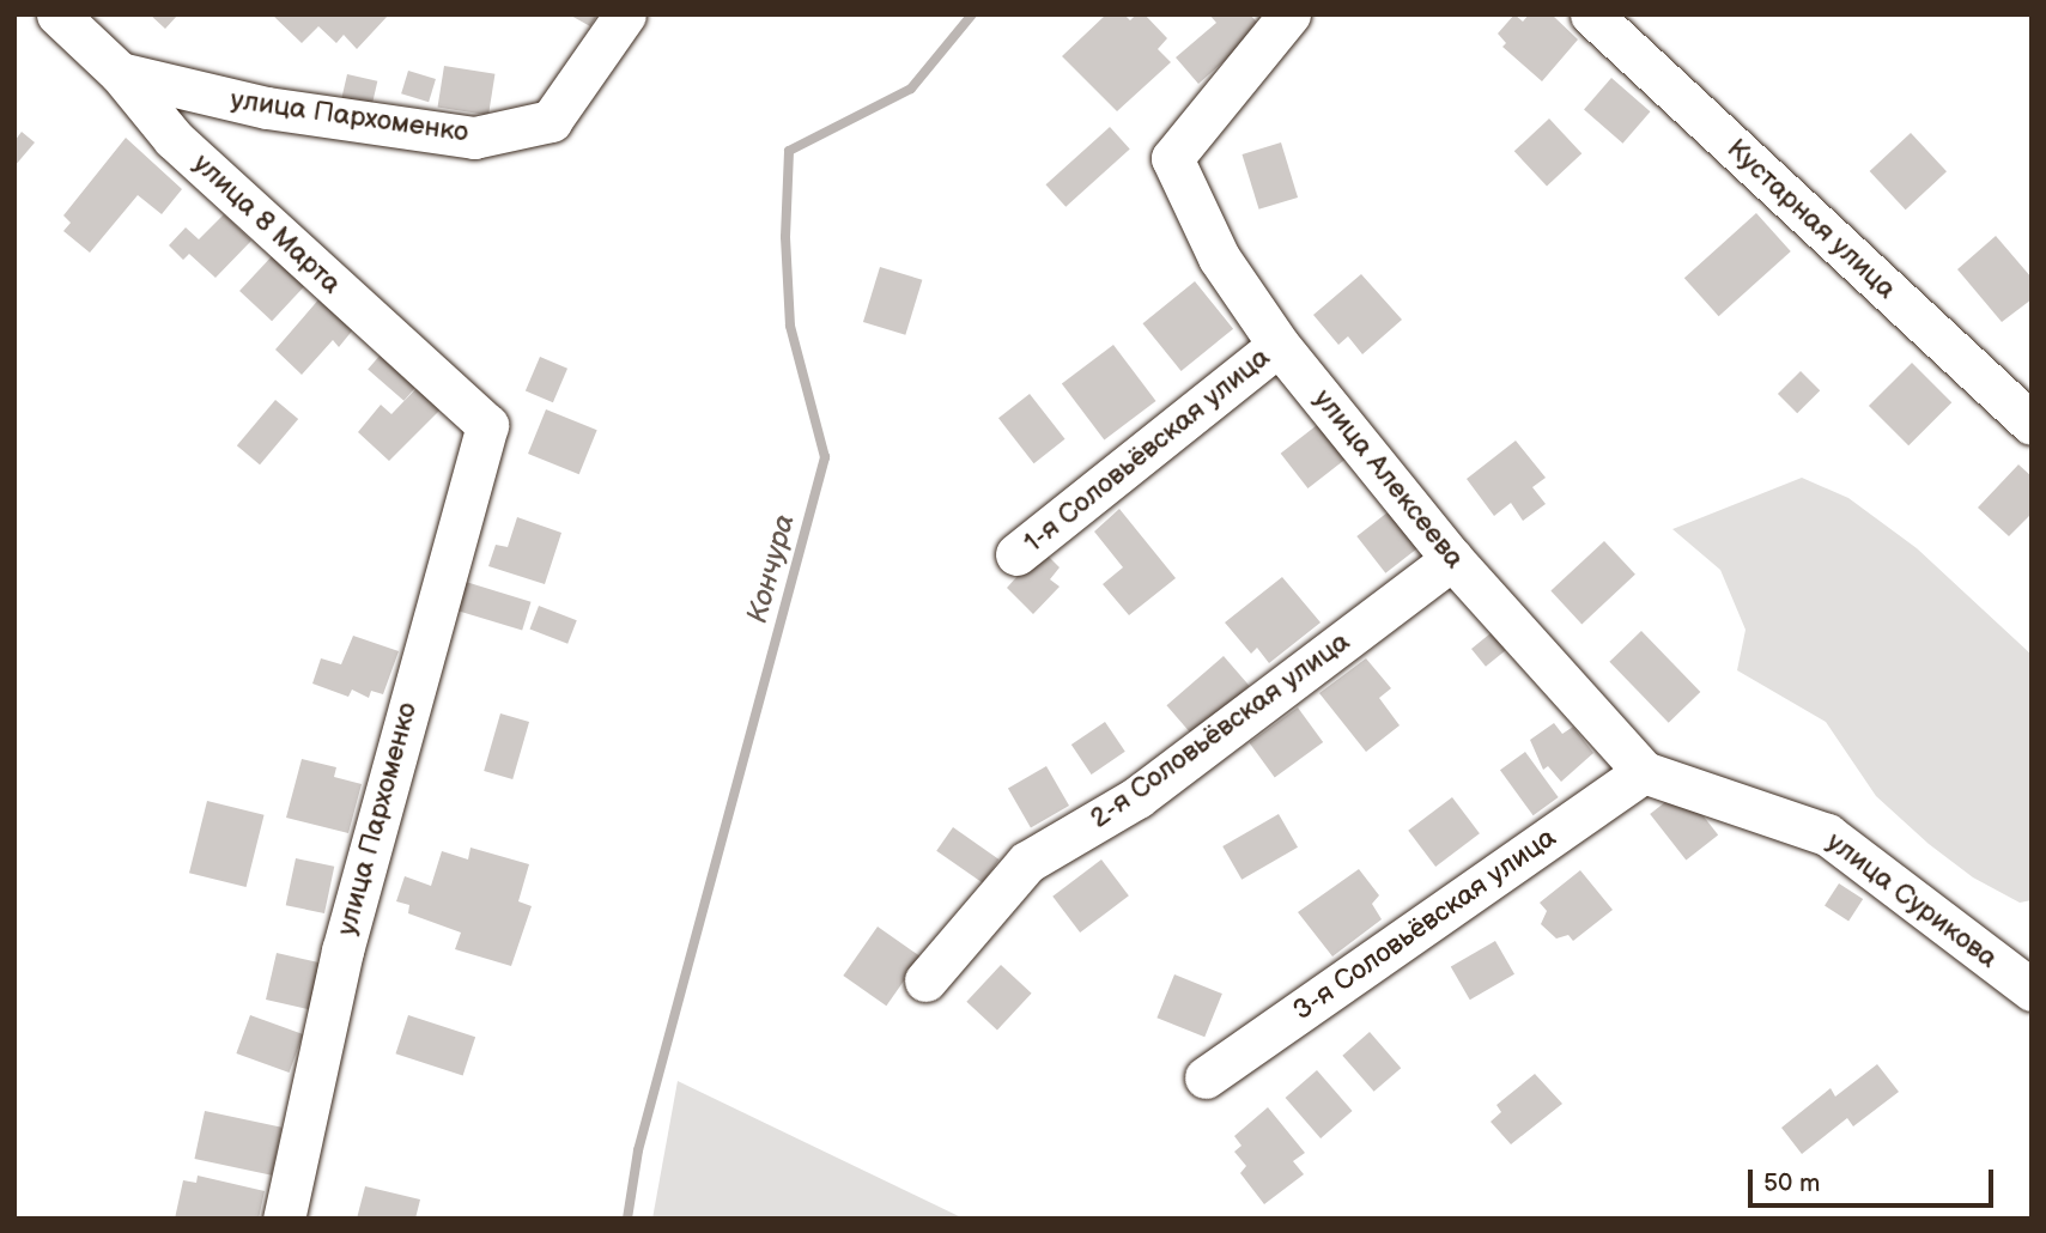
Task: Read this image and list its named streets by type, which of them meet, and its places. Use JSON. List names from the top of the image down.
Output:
{
  "streets": {
    "street": [
      "улица Пархоменко",
      "Кустарная улица",
      "улица 8 Марта",
      "1-я Соловьёвская улица",
      "улица Алексеева",
      "2-я Соловьёвская улица",
      "улица Сурикова",
      "3-я Соловьёвская улица"
    ]
  },
  "crossings": [
    ["улица Пархоменко", "улица 8 Марта"],
    ["1-я Соловьёвская улица", "улица Алексеева"],
    ["улица Алексеева", "2-я Соловьёвская улица"],
    ["улица Алексеева", "улица Сурикова"],
    ["улица Алексеева", "3-я Соловьёвская улица"],
    ["улица Сурикова", "3-я Соловьёвская улица"]
  ],
  "water": ["Кончура"],
  "scale_bar": "50 m"
}
